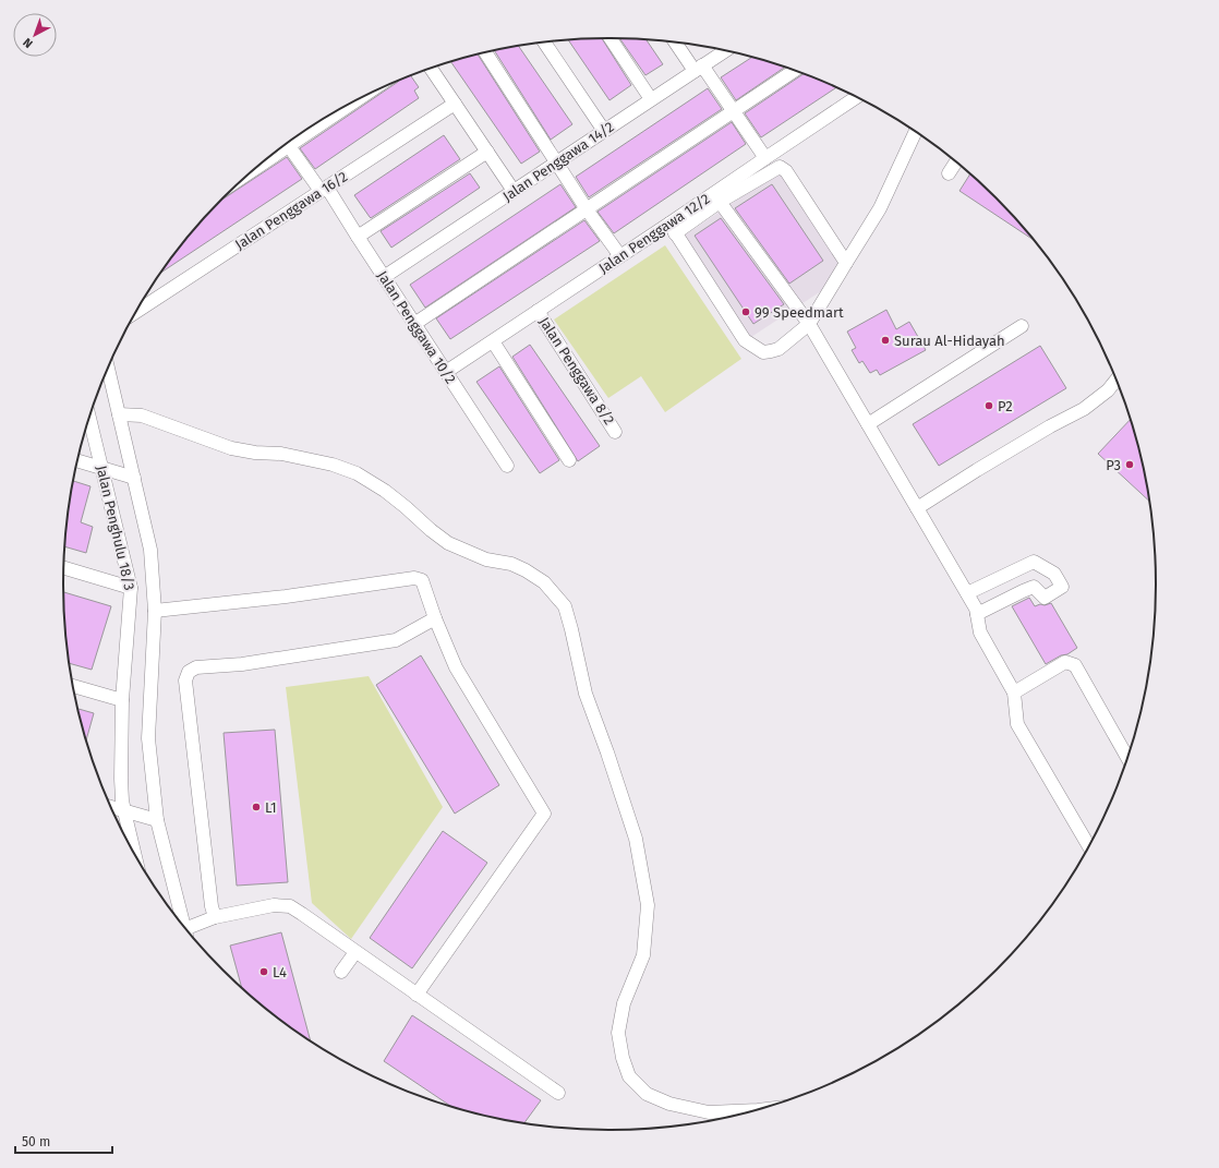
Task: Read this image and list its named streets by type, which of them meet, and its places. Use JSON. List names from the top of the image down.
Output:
{
  "streets": {
    "street": [
      "Jalan Penggawa 14/2",
      "Jalan Penggawa 16/2",
      "Jalan Penggawa 12/2",
      "Jalan Penggawa 10/2",
      "Jalan Penggawa 8/2",
      "Jalan Penghulu 18/3"
    ]
  },
  "crossings": [
    ["Jalan Penggawa 14/2", "Jalan Penggawa 10/2"],
    ["Jalan Penggawa 16/2", "Jalan Penggawa 10/2"],
    ["Jalan Penggawa 12/2", "Jalan Penggawa 10/2"],
    ["Jalan Penggawa 12/2", "Jalan Penggawa 8/2"]
  ],
  "places": [
    "99 Speedmart",
    "Surau Al-Hidayah",
    "P2",
    "P3",
    "L1",
    "L4"
  ],
  "scale_bar": "50 m",
  "north": "bottom left"
}
